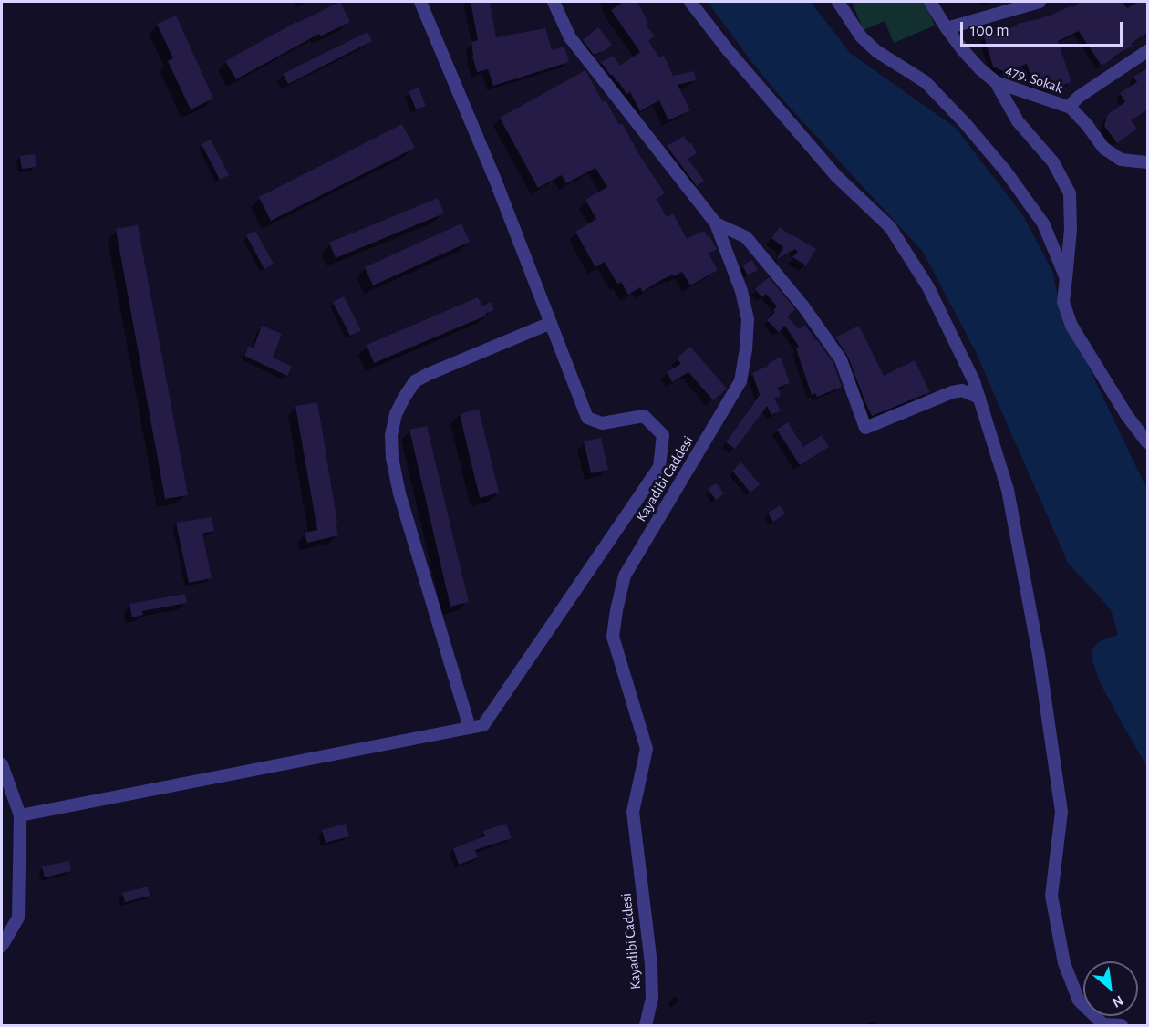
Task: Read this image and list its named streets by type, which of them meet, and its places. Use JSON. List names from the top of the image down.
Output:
{
  "streets": {
    "street": ["479. Sokak", "Kayadibi Caddesi"]
  },
  "scale_bar": "100 m",
  "north": "bottom right"
}
